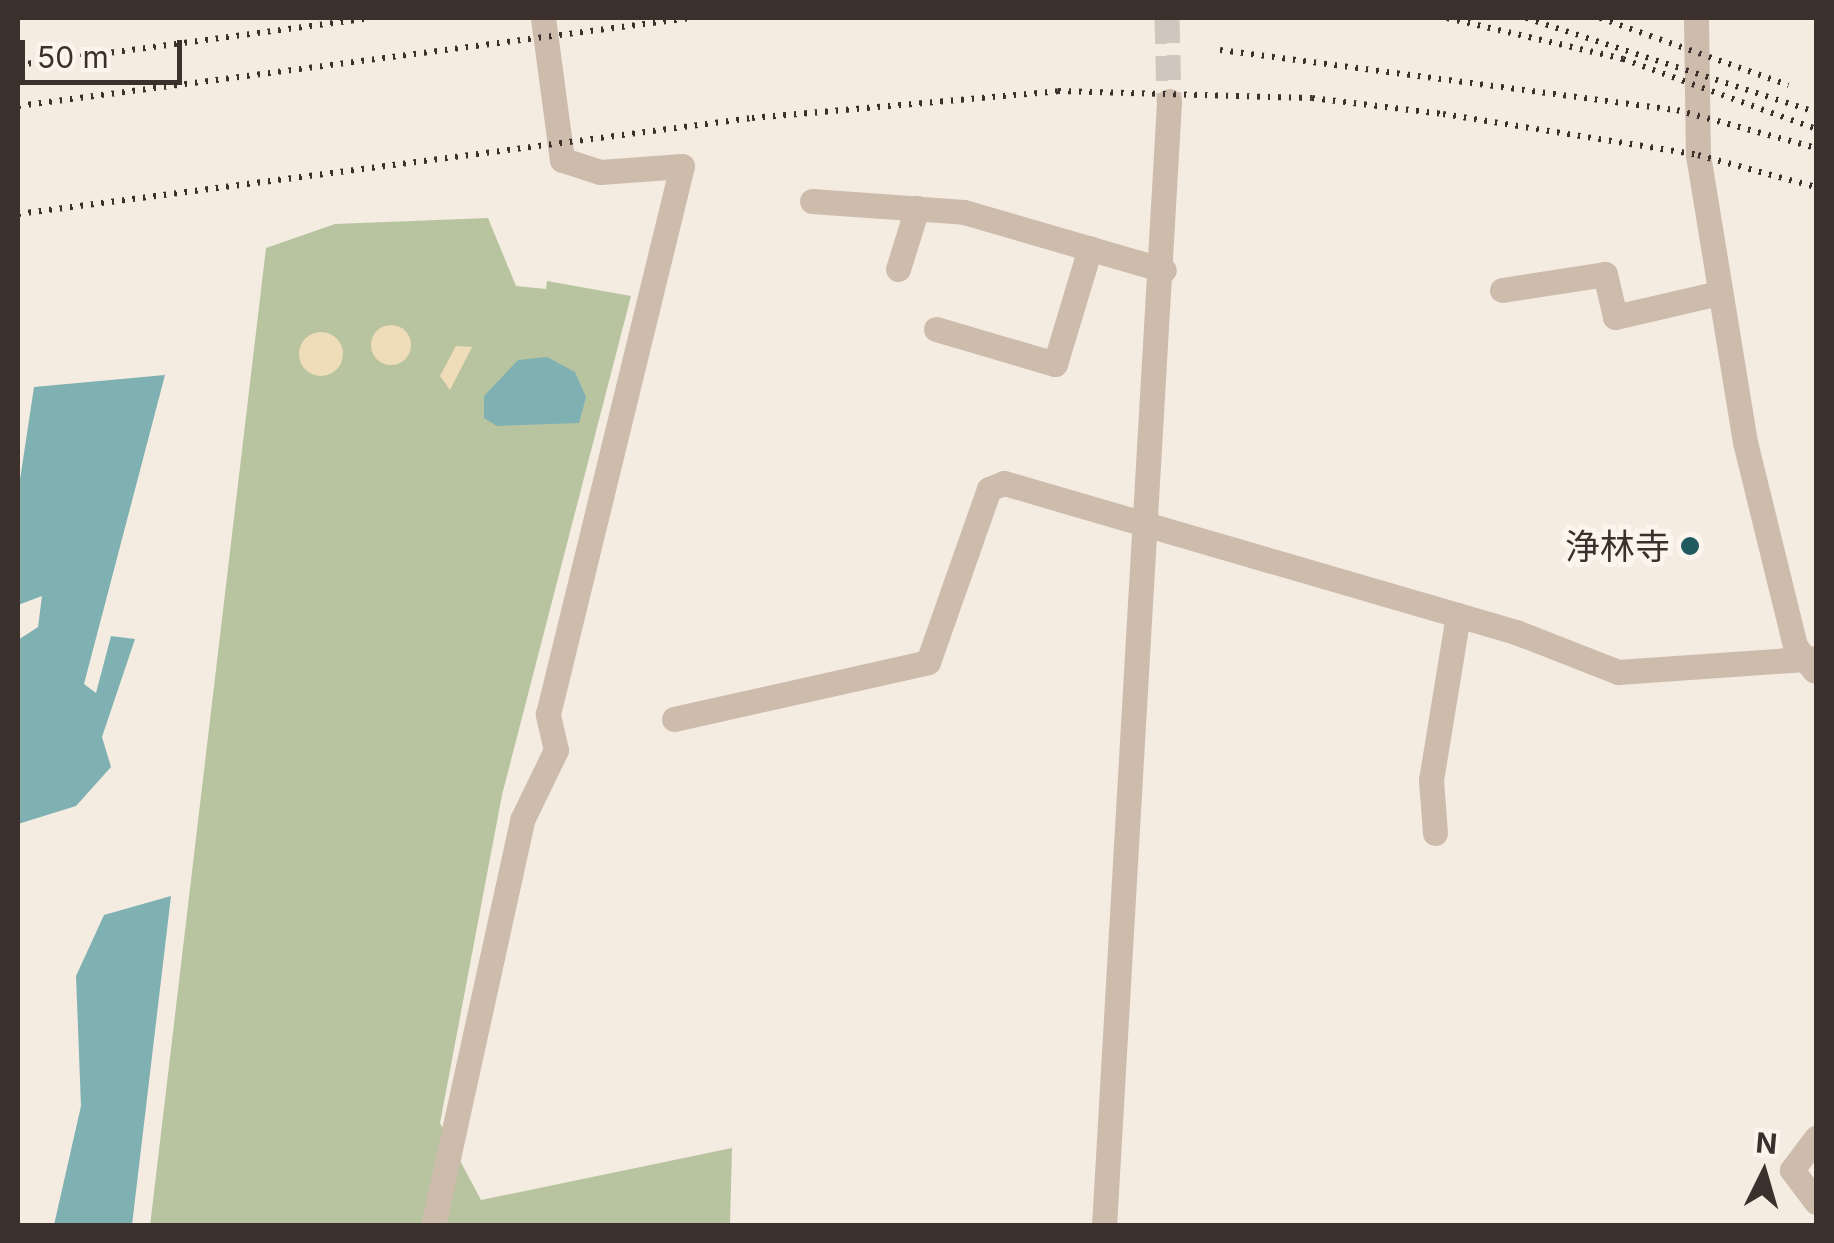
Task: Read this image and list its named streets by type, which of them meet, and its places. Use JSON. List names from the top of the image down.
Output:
{
  "places": ["浄林寺"],
  "scale_bar": "50 m",
  "north": "top"
}
